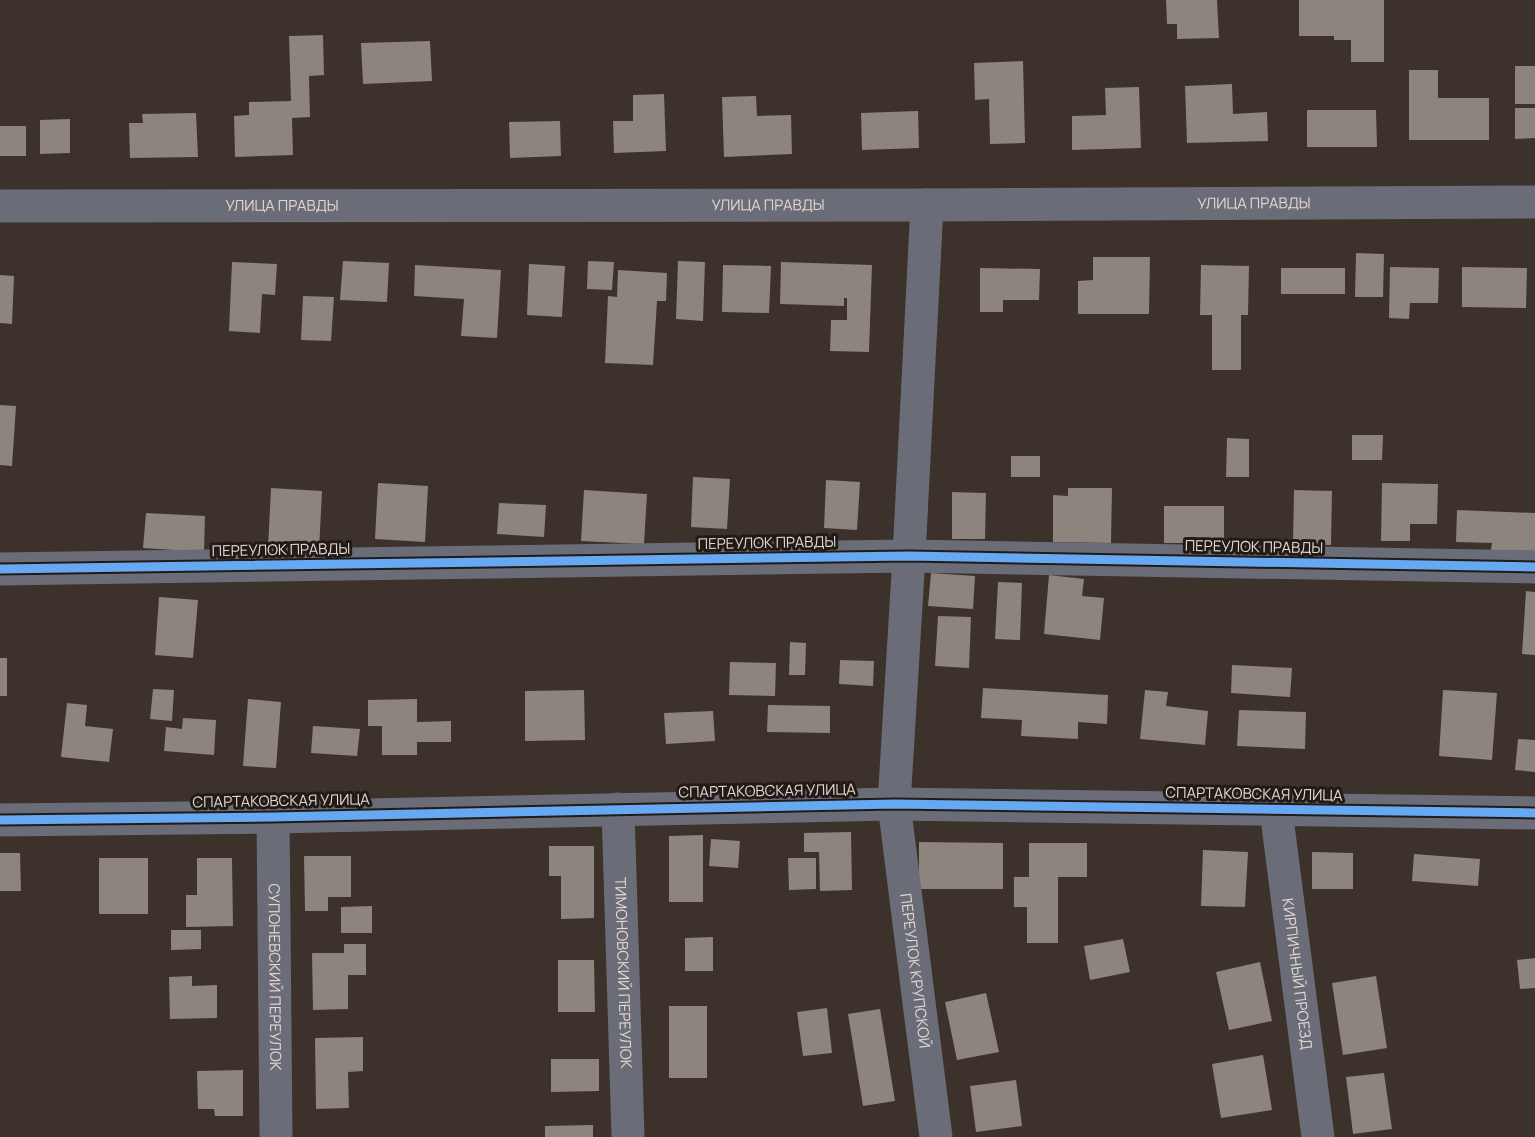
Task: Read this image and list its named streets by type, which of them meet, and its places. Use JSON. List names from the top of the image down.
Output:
{
  "streets": {
    "street": [
      "УЛИЦА ПРАВДЫ",
      "ПЕРЕУЛОК ПРАВДЫ",
      "СПАРТАКОВСКАЯ УЛИЦА",
      "ПЕРЕУЛОК КРУПСКОЙ",
      "ТИМОНОВСКИЙ ПЕРЕУЛОК",
      "КИРПИЧНЫЙ ПРОЕЗД",
      "СУПОНЕВСКИЙ ПЕРЕУЛОК"
    ]
  },
  "crossings": [
    ["УЛИЦА ПРАВДЫ", "ПЕРЕУЛОК КРУПСКОЙ"],
    ["ПЕРЕУЛОК ПРАВДЫ", "ПЕРЕУЛОК КРУПСКОЙ"],
    ["СПАРТАКОВСКАЯ УЛИЦА", "ПЕРЕУЛОК КРУПСКОЙ"],
    ["СПАРТАКОВСКАЯ УЛИЦА", "ТИМОНОВСКИЙ ПЕРЕУЛОК"],
    ["СПАРТАКОВСКАЯ УЛИЦА", "КИРПИЧНЫЙ ПРОЕЗД"],
    ["СПАРТАКОВСКАЯ УЛИЦА", "СУПОНЕВСКИЙ ПЕРЕУЛОК"]
  ]
}
